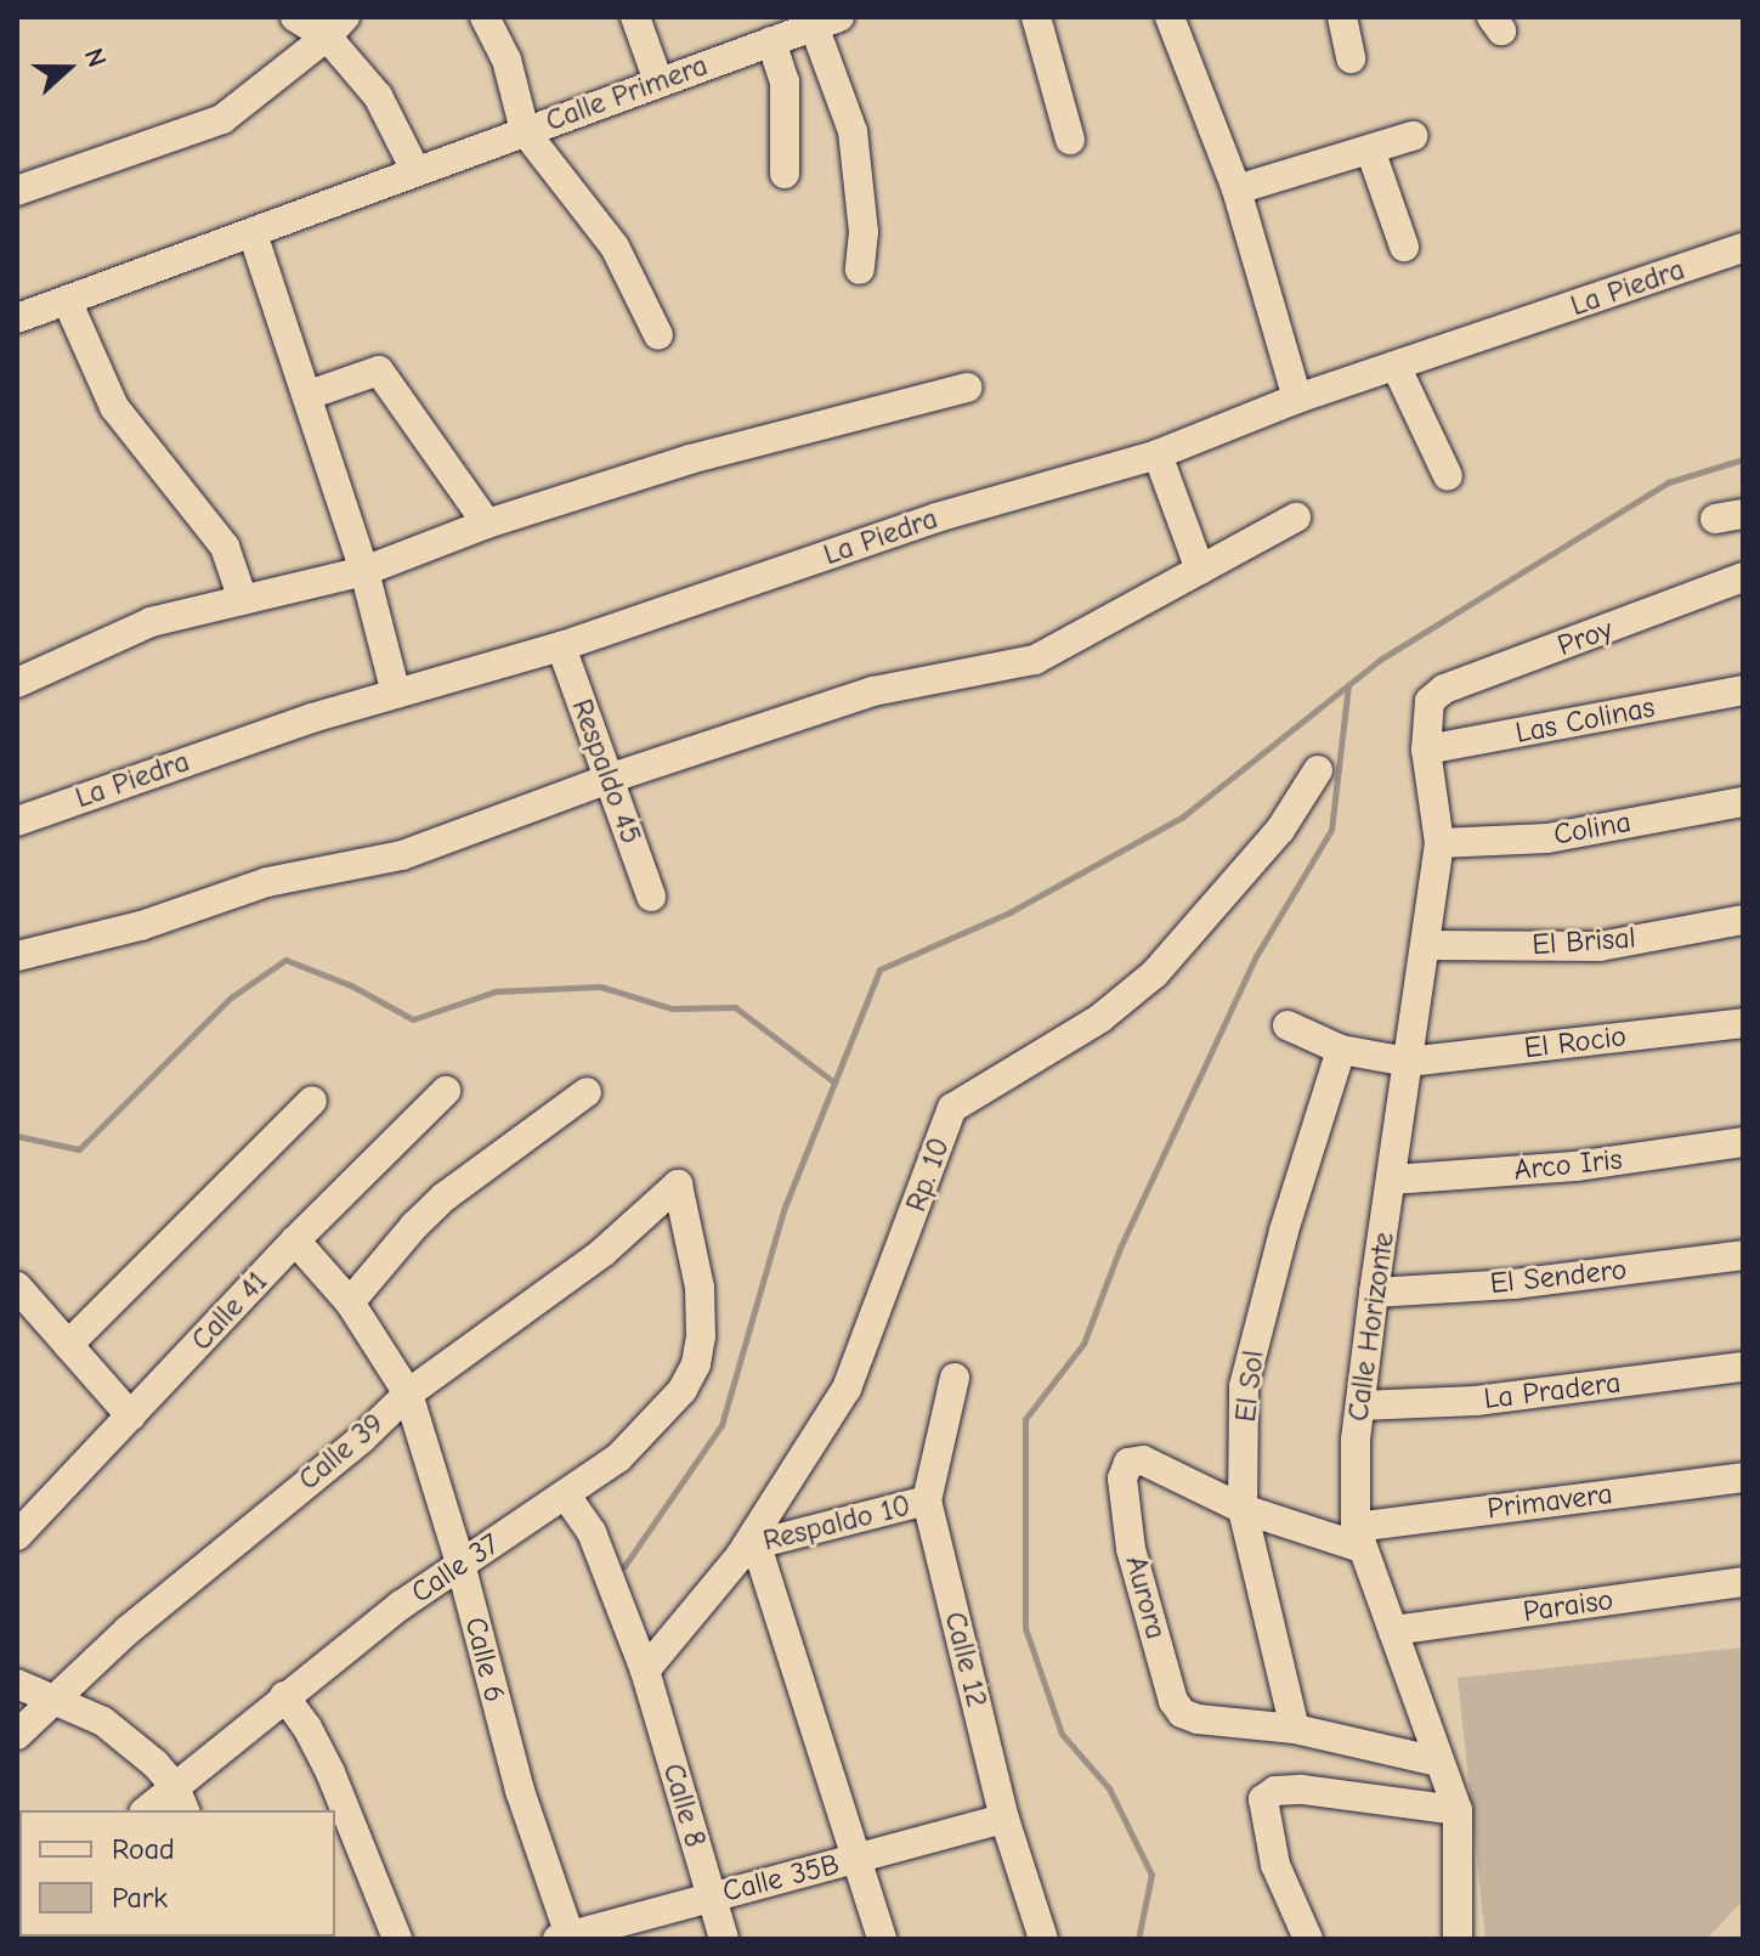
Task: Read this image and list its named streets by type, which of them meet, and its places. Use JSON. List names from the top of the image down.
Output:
{
  "streets": {
    "street": [
      "Calle Primera",
      "La Piedra",
      "Proy",
      "Las Colinas",
      "Respaldo 45",
      "Colina",
      "El Brisal",
      "El Rocio",
      "Arco Iris",
      "Rp. 10",
      "El Sendero",
      "Calle 41",
      "Calle Horizonte",
      "El Sol",
      "La Pradera",
      "Calle 39",
      "Primavera",
      "Respaldo 10",
      "Calle 37",
      "Aurora",
      "Paraiso",
      "Calle 6",
      "Calle 12",
      "Calle 8",
      "Calle 35B"
    ]
  },
  "crossings": [
    ["La Piedra", "Respaldo 45"],
    ["Proy", "Calle Horizonte"],
    ["Las Colinas", "Calle Horizonte"],
    ["Colina", "Calle Horizonte"],
    ["El Brisal", "Calle Horizonte"],
    ["El Rocio", "Calle Horizonte"],
    ["El Rocio", "El Sol"],
    ["Arco Iris", "Calle Horizonte"],
    ["Rp. 10", "Respaldo 10"],
    ["Rp. 10", "Calle 8"],
    ["El Sendero", "Calle Horizonte"],
    ["Calle 41", "Calle 6"],
    ["Calle Horizonte", "La Pradera"],
    ["Calle Horizonte", "Primavera"],
    ["Calle Horizonte", "Paraiso"],
    ["El Sol", "Aurora"],
    ["Calle 39", "Calle 37"],
    ["Calle 39", "Calle 6"],
    ["Respaldo 10", "Calle 12"],
    ["Calle 37", "Calle 6"],
    ["Calle 37", "Calle 8"],
    ["Calle 6", "Calle 35B"],
    ["Calle 12", "Calle 35B"],
    ["Calle 8", "Calle 35B"]
  ],
  "legend": ["Road", "Park"],
  "north": "right"
}
